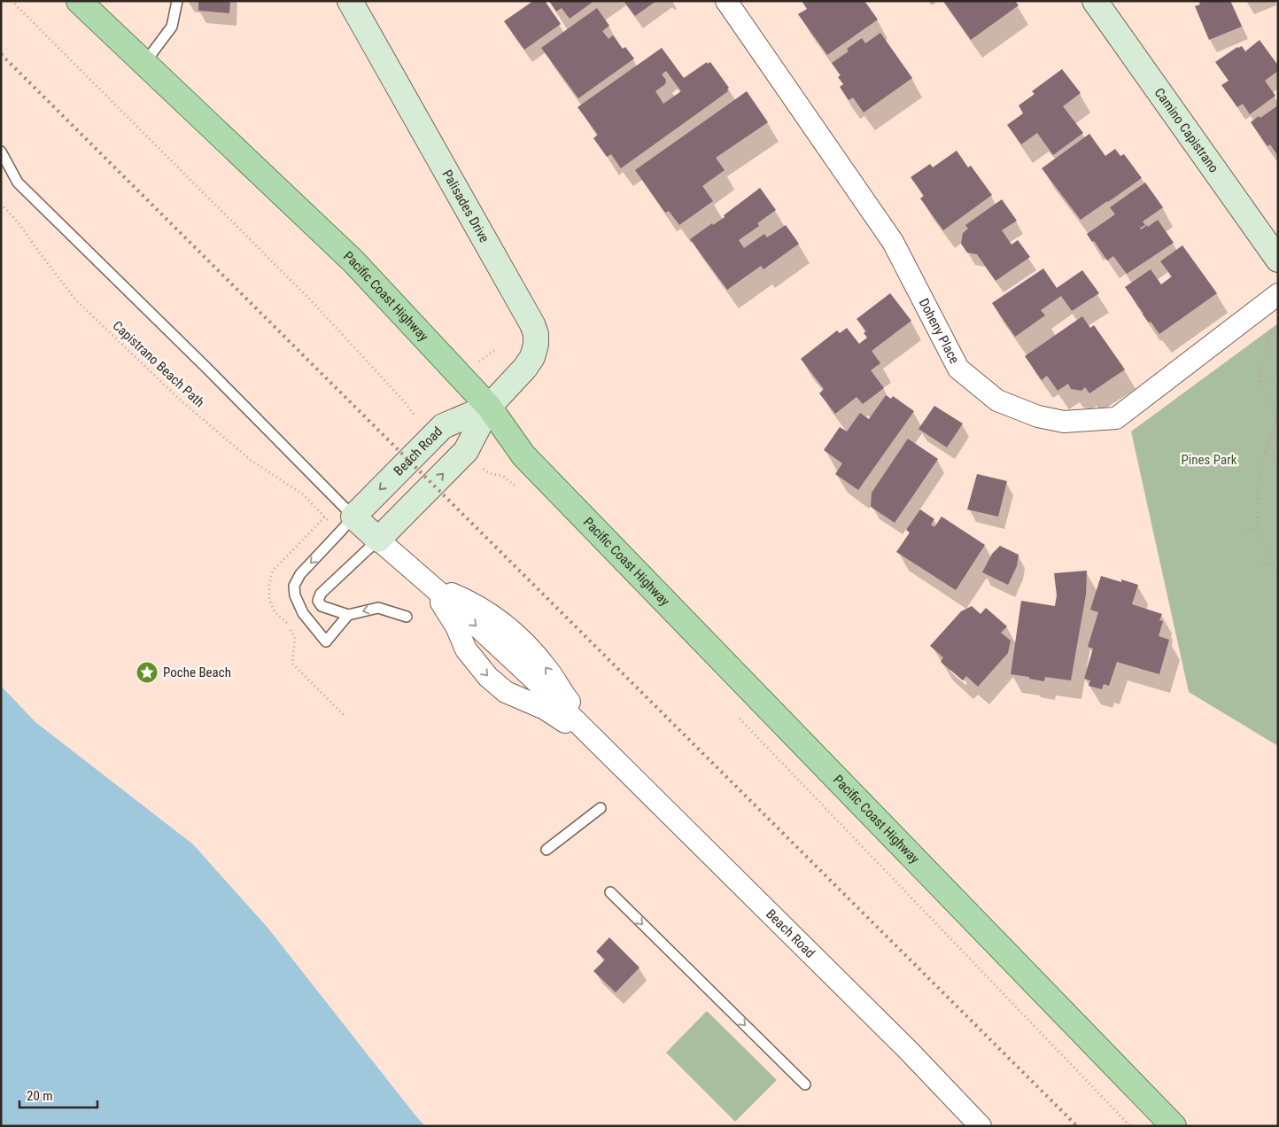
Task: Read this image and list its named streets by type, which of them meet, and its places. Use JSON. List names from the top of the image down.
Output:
{
  "streets": {
    "main road": [
      "Camino Capistrano",
      "Palisades Drive",
      "Pacific Coast Highway",
      "Beach Road"
    ],
    "street": ["Doheny Place"],
    "path": ["Capistrano Beach Path"]
  },
  "crossings": [
    ["Palisades Drive", "Pacific Coast Highway"],
    ["Palisades Drive", "Beach Road"],
    ["Pacific Coast Highway", "Beach Road"]
  ],
  "parks": ["Pines Park"],
  "places": {
    "place": ["Poche Beach"]
  },
  "scale_bar": "20 m"
}
